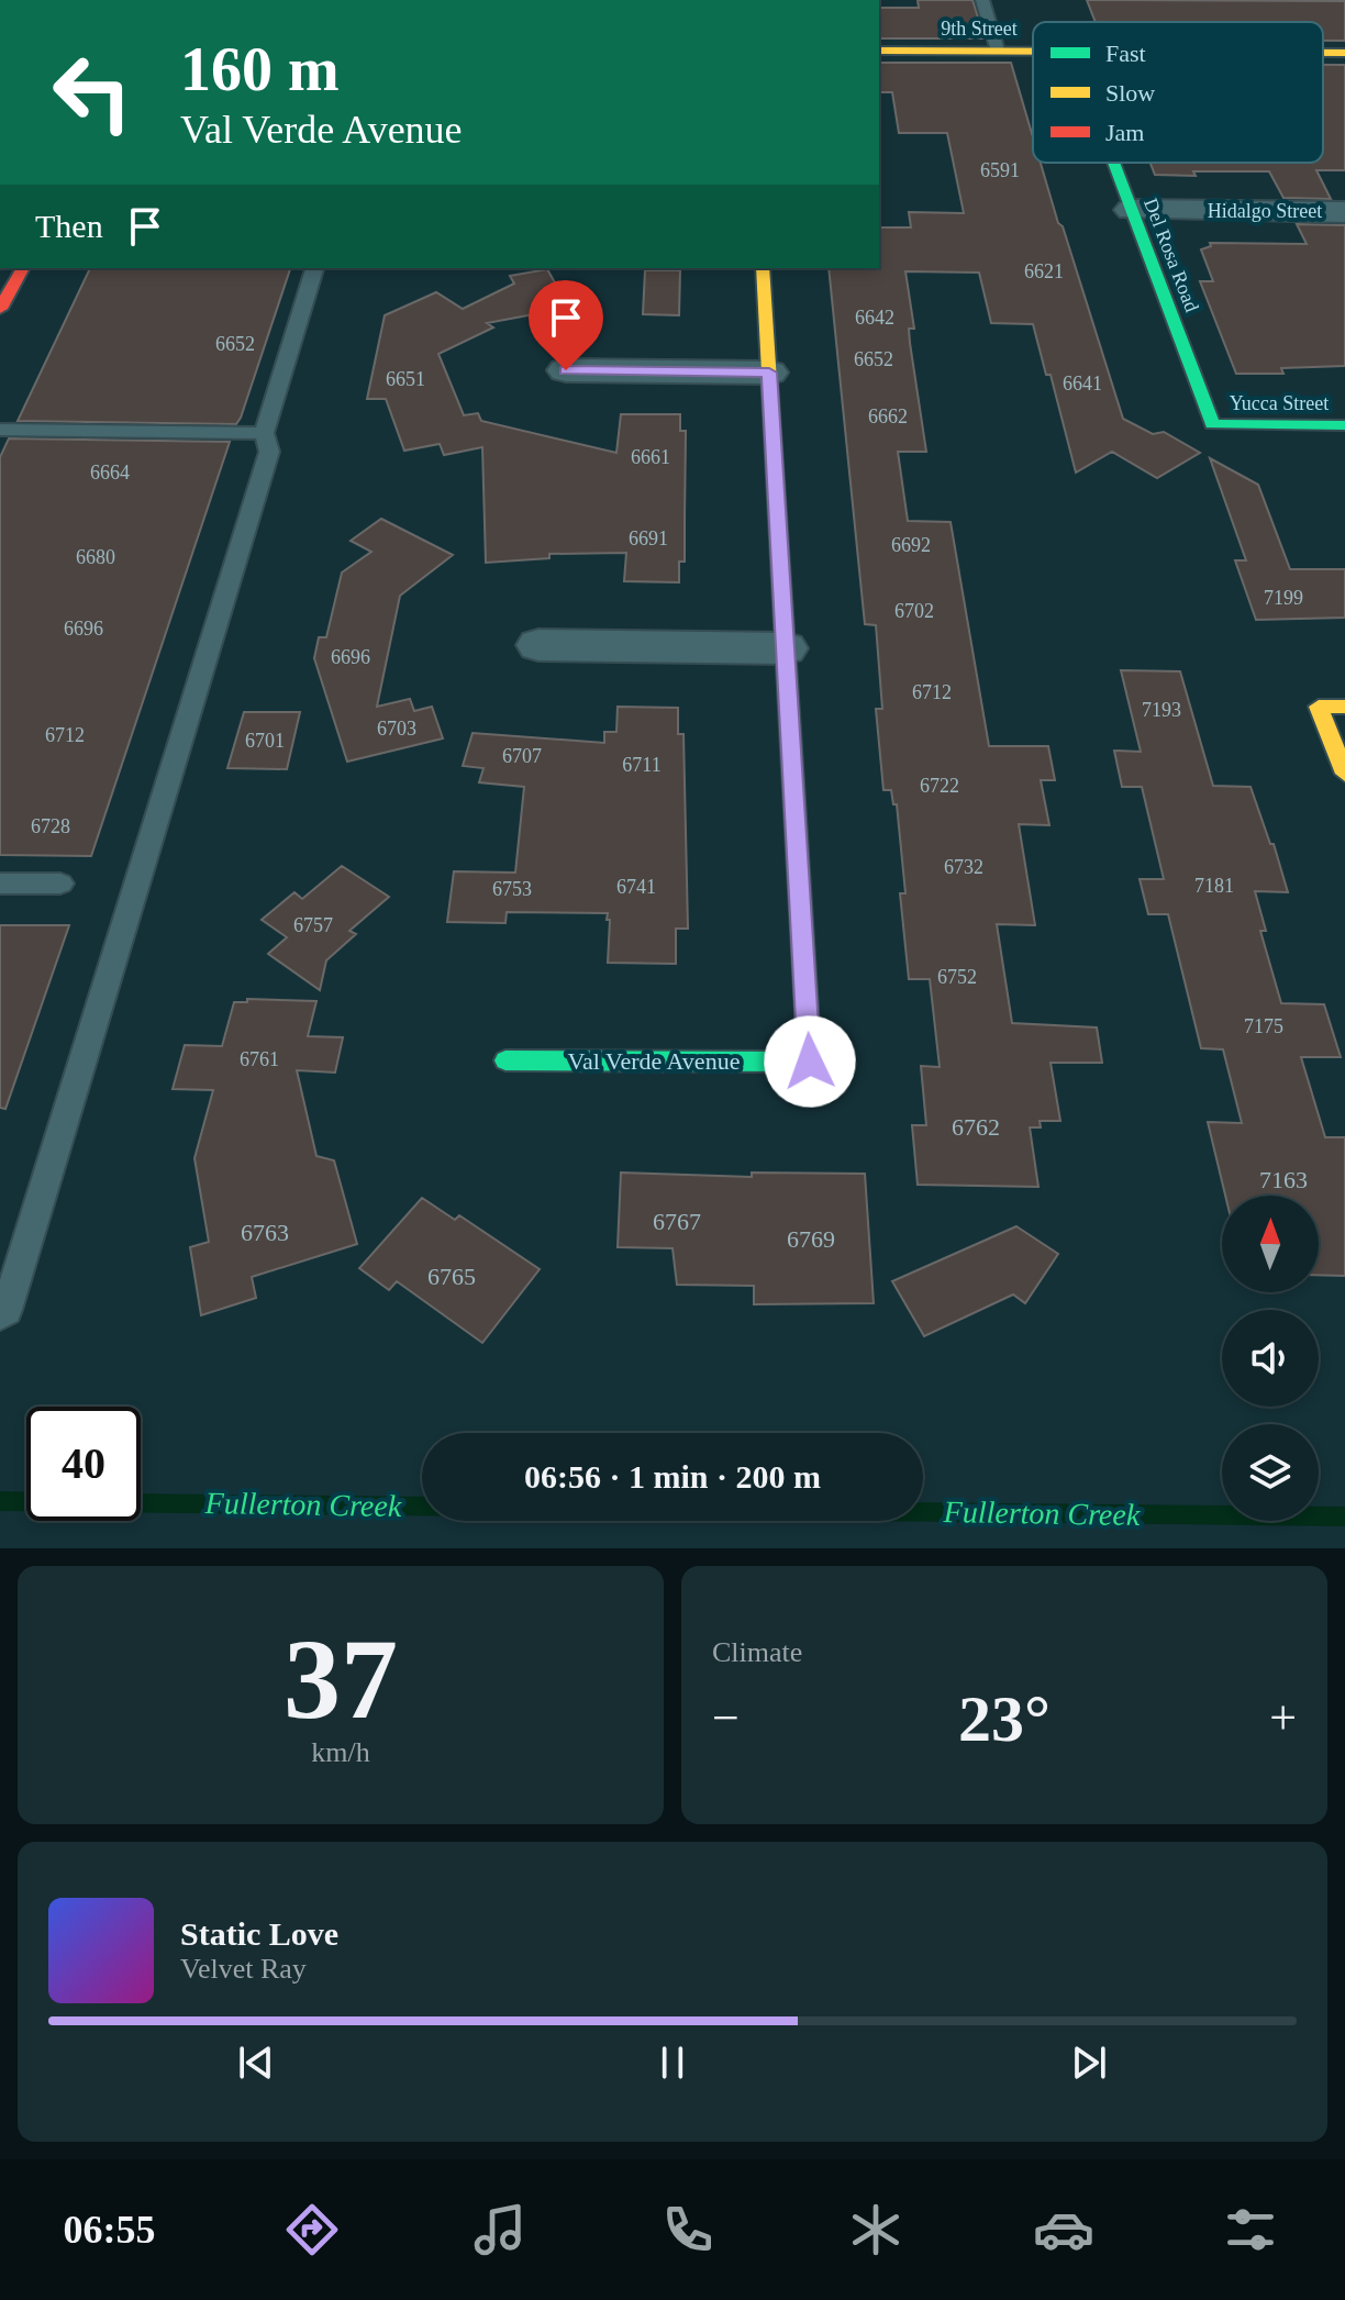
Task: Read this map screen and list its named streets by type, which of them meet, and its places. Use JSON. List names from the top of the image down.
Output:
{
  "streets": {
    "street": [
      "9th Street",
      "Hidalgo Street",
      "Del Rosa Road",
      "Yucca Street",
      "Val Verde Avenue"
    ]
  },
  "crossings": [
    ["Hidalgo Street", "Del Rosa Road"],
    ["Del Rosa Road", "Yucca Street"]
  ],
  "water": ["Fullerton Creek"],
  "house_numbers": [
    "6591",
    "6621",
    "6642",
    "6652",
    "6652",
    "6651",
    "6641",
    "6662",
    "6661",
    "6664",
    "6691",
    "6692",
    "6680",
    "7199",
    "6702",
    "6696",
    "6696",
    "6712",
    "7193",
    "6703",
    "6712",
    "6701",
    "6707",
    "6711",
    "6722",
    "6728",
    "6732",
    "7181",
    "6741",
    "6753",
    "6757",
    "6752",
    "7175",
    "6761",
    "6762",
    "7163",
    "6767",
    "6763",
    "6769",
    "6765"
  ],
  "legend": ["Fast", "Slow", "Jam"],
  "north": "top",
  "page": {
    "turn": ["160 m", "Val Verde Avenue"],
    "then": "Then",
    "limit": "40",
    "trip": "06:56 · 1 min · 200 m",
    "tile": [
      ["37", "km/h"],
      "Climate"
    ],
    "heat": ["−", "23°", "+"],
    "song": ["Static Love", "Velvet Ray"],
    "tabs": "06:55"
  }
}
